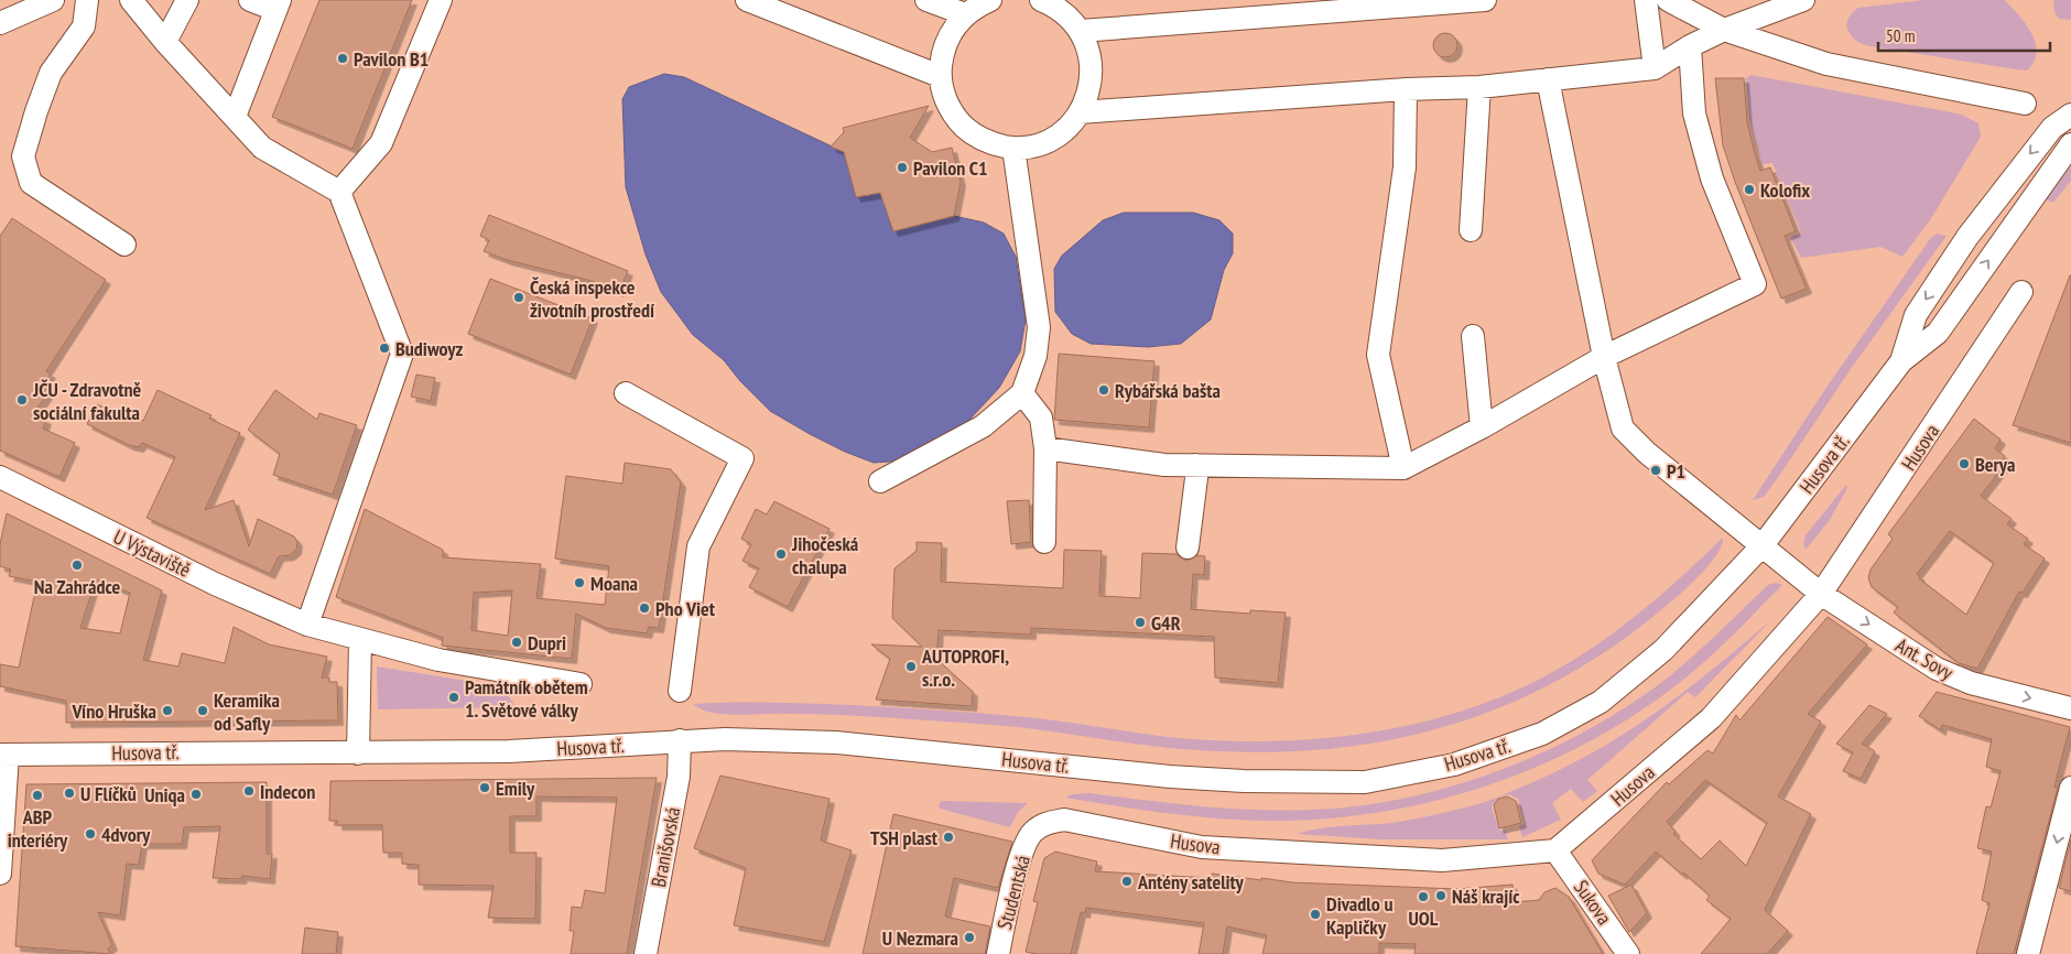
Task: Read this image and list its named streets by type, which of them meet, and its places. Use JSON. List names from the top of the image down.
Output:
{
  "streets": {
    "street": [
      "Husova",
      "Husova tř.",
      "U Výstaviště",
      "Ant. Sovy",
      "Branišovská",
      "Studentská",
      "Sukova"
    ]
  },
  "crossings": [
    ["Husova", "Ant. Sovy"],
    ["Husova", "Studentská"],
    ["Husova", "Sukova"],
    ["Husova tř.", "Ant. Sovy"],
    ["Husova tř.", "Branišovská"]
  ],
  "places": [
    "Pavilon B1",
    "Pavilon C1",
    "Kolofix",
    "Česká inspekce životníh prostředí",
    "Budiwoyz",
    "Rybářská bašta",
    "JČU - Zdravotně sociální fakulta",
    "Berya",
    "P1",
    "Jihočeská chalupa",
    "Na Zahrádce",
    "Moana",
    "Pho Viet",
    "G4R",
    "Dupri",
    "AUTOPROFI, s.r.o.",
    "Památník obětem 1. Světové války",
    "Víno Hruška",
    "Keramika od Safly",
    "Emily",
    "Indecon",
    "U Flíčků",
    "Uniqa",
    "ABP interiéry",
    "4dvory",
    "TSH plast",
    "Antény satelity",
    "Náš krajíc",
    "UOL",
    "Divadlo u Kapličky",
    "U Nezmara"
  ],
  "scale_bar": "50 m"
}
